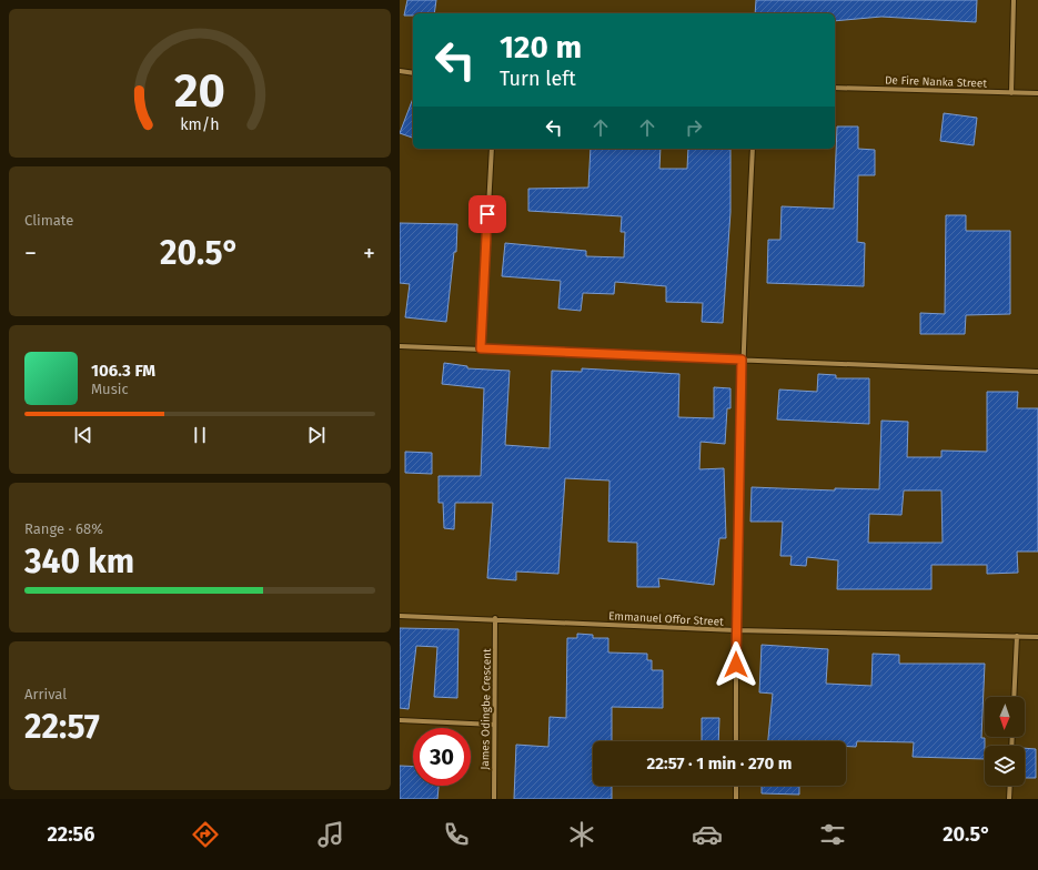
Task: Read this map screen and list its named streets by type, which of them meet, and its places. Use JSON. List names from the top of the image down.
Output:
{
  "streets": {
    "street": ["De Fire Nanka Street", "Emmanuel Offor Street", "James Odingbe Crescent"]
  },
  "crossings": [
    ["Emmanuel Offor Street", "James Odingbe Crescent"]
  ],
  "north": "bottom",
  "page": {
    "turn": ["120 m", "Turn left"],
    "tile": [
      "Climate",
      ["Range · 68%", "340 km"],
      ["Arrival", "22:57"]
    ],
    "heat": ["−", "20.5°", "+"],
    "song": ["106.3 FM", "Music"],
    "limit": "30",
    "trip": "22:57 · 1 min · 270 m",
    "tabs": ["22:56", "20.5°"],
    "gauge": ["20", "km/h"]
  }
}
